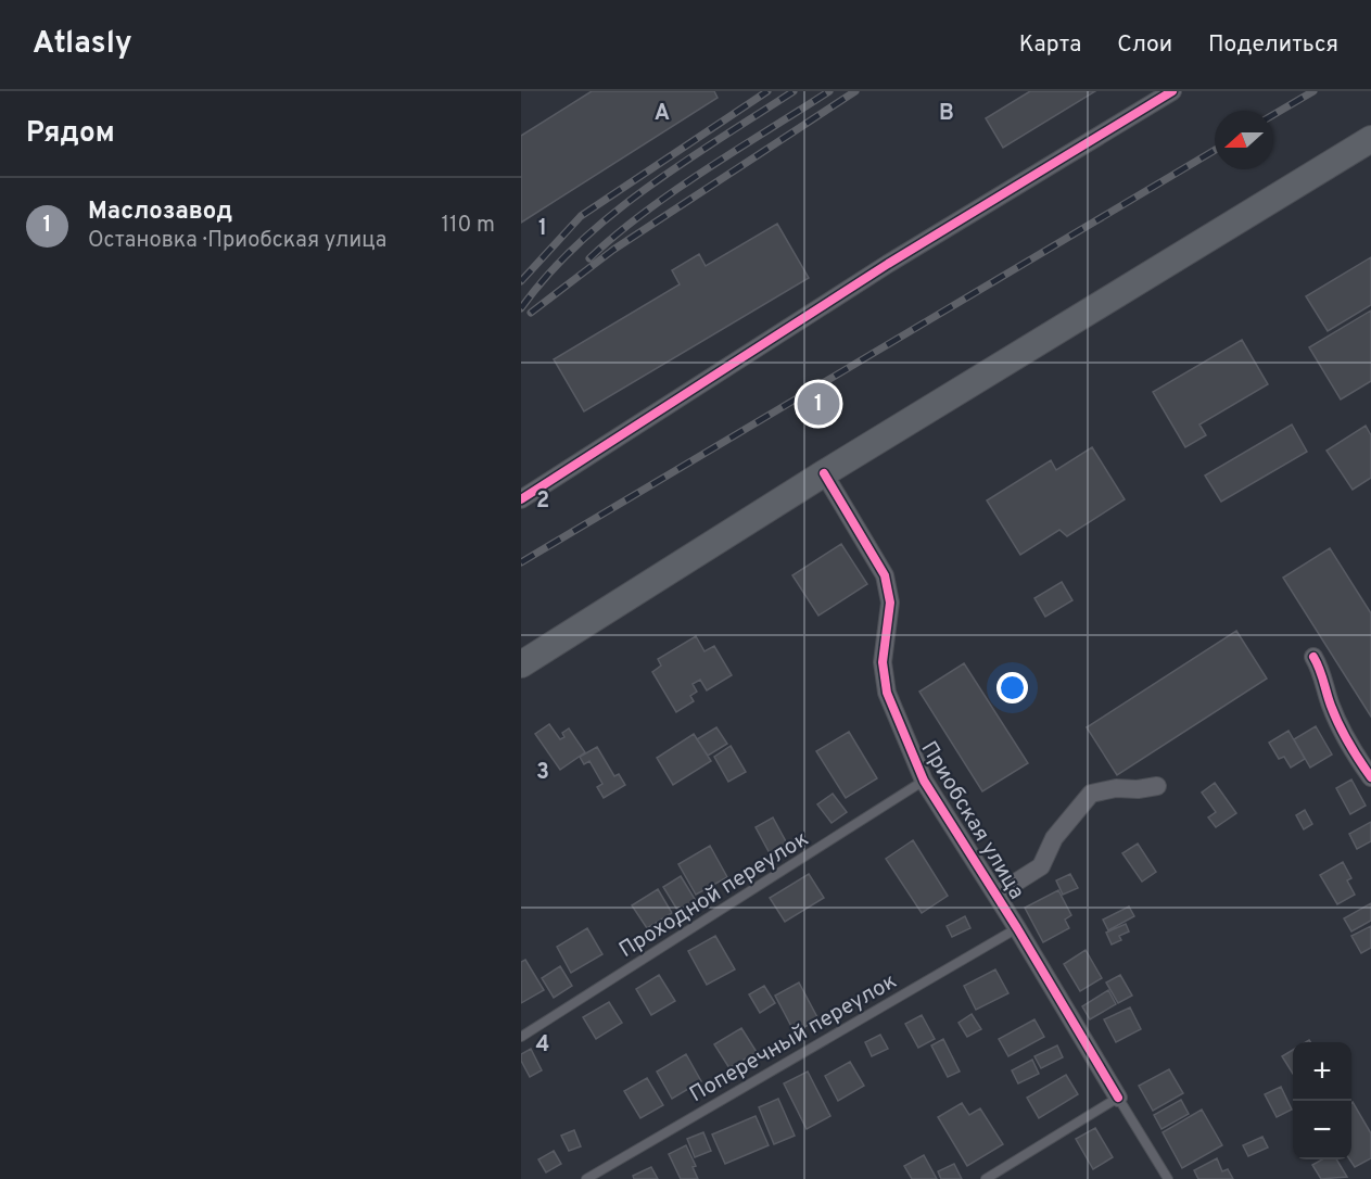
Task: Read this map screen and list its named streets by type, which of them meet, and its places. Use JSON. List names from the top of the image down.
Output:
{
  "streets": {
    "street": ["Приобская улица"],
    "lane": ["Проходной переулок", "Поперечный переулок"]
  },
  "crossings": [
    ["Приобская улица", "Проходной переулок"],
    ["Приобская улица", "Поперечный переулок"]
  ],
  "north": "left",
  "page": {
    "header": "Atlasly",
    "nav": ["Карта", "Слои", "Поделиться"],
    "heading": "Рядом",
    "list": [
      {
        "mark": "1",
        "name": "Маслозавод",
        "note": "Остановка · Приобская улица",
        "value": "110 m"
      }
    ],
    "pins": "1",
    "map_buttons": ["+", "−"]
  },
  "grid": {
    "columns": ["A", "B"],
    "rows": [
      "1",
      "2",
      "3",
      "4"
    ]
  }
}
